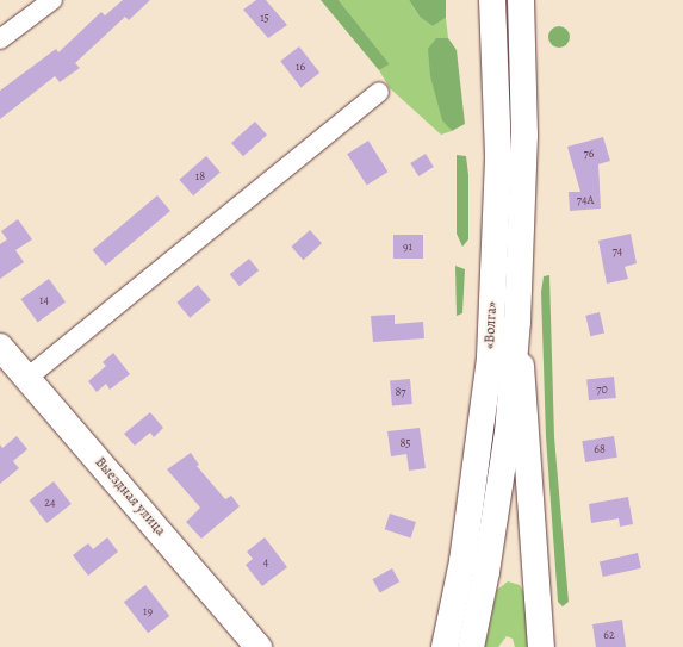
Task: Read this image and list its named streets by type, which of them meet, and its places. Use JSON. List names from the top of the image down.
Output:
{
  "streets": {
    "main road": ["«Волга»", "Выездная улица"]
  },
  "house_numbers": [
    "15",
    "16",
    "76",
    "18",
    "74А",
    "91",
    "74",
    "14",
    "70",
    "87",
    "85",
    "68",
    "24",
    "4",
    "19",
    "62"
  ]
}
